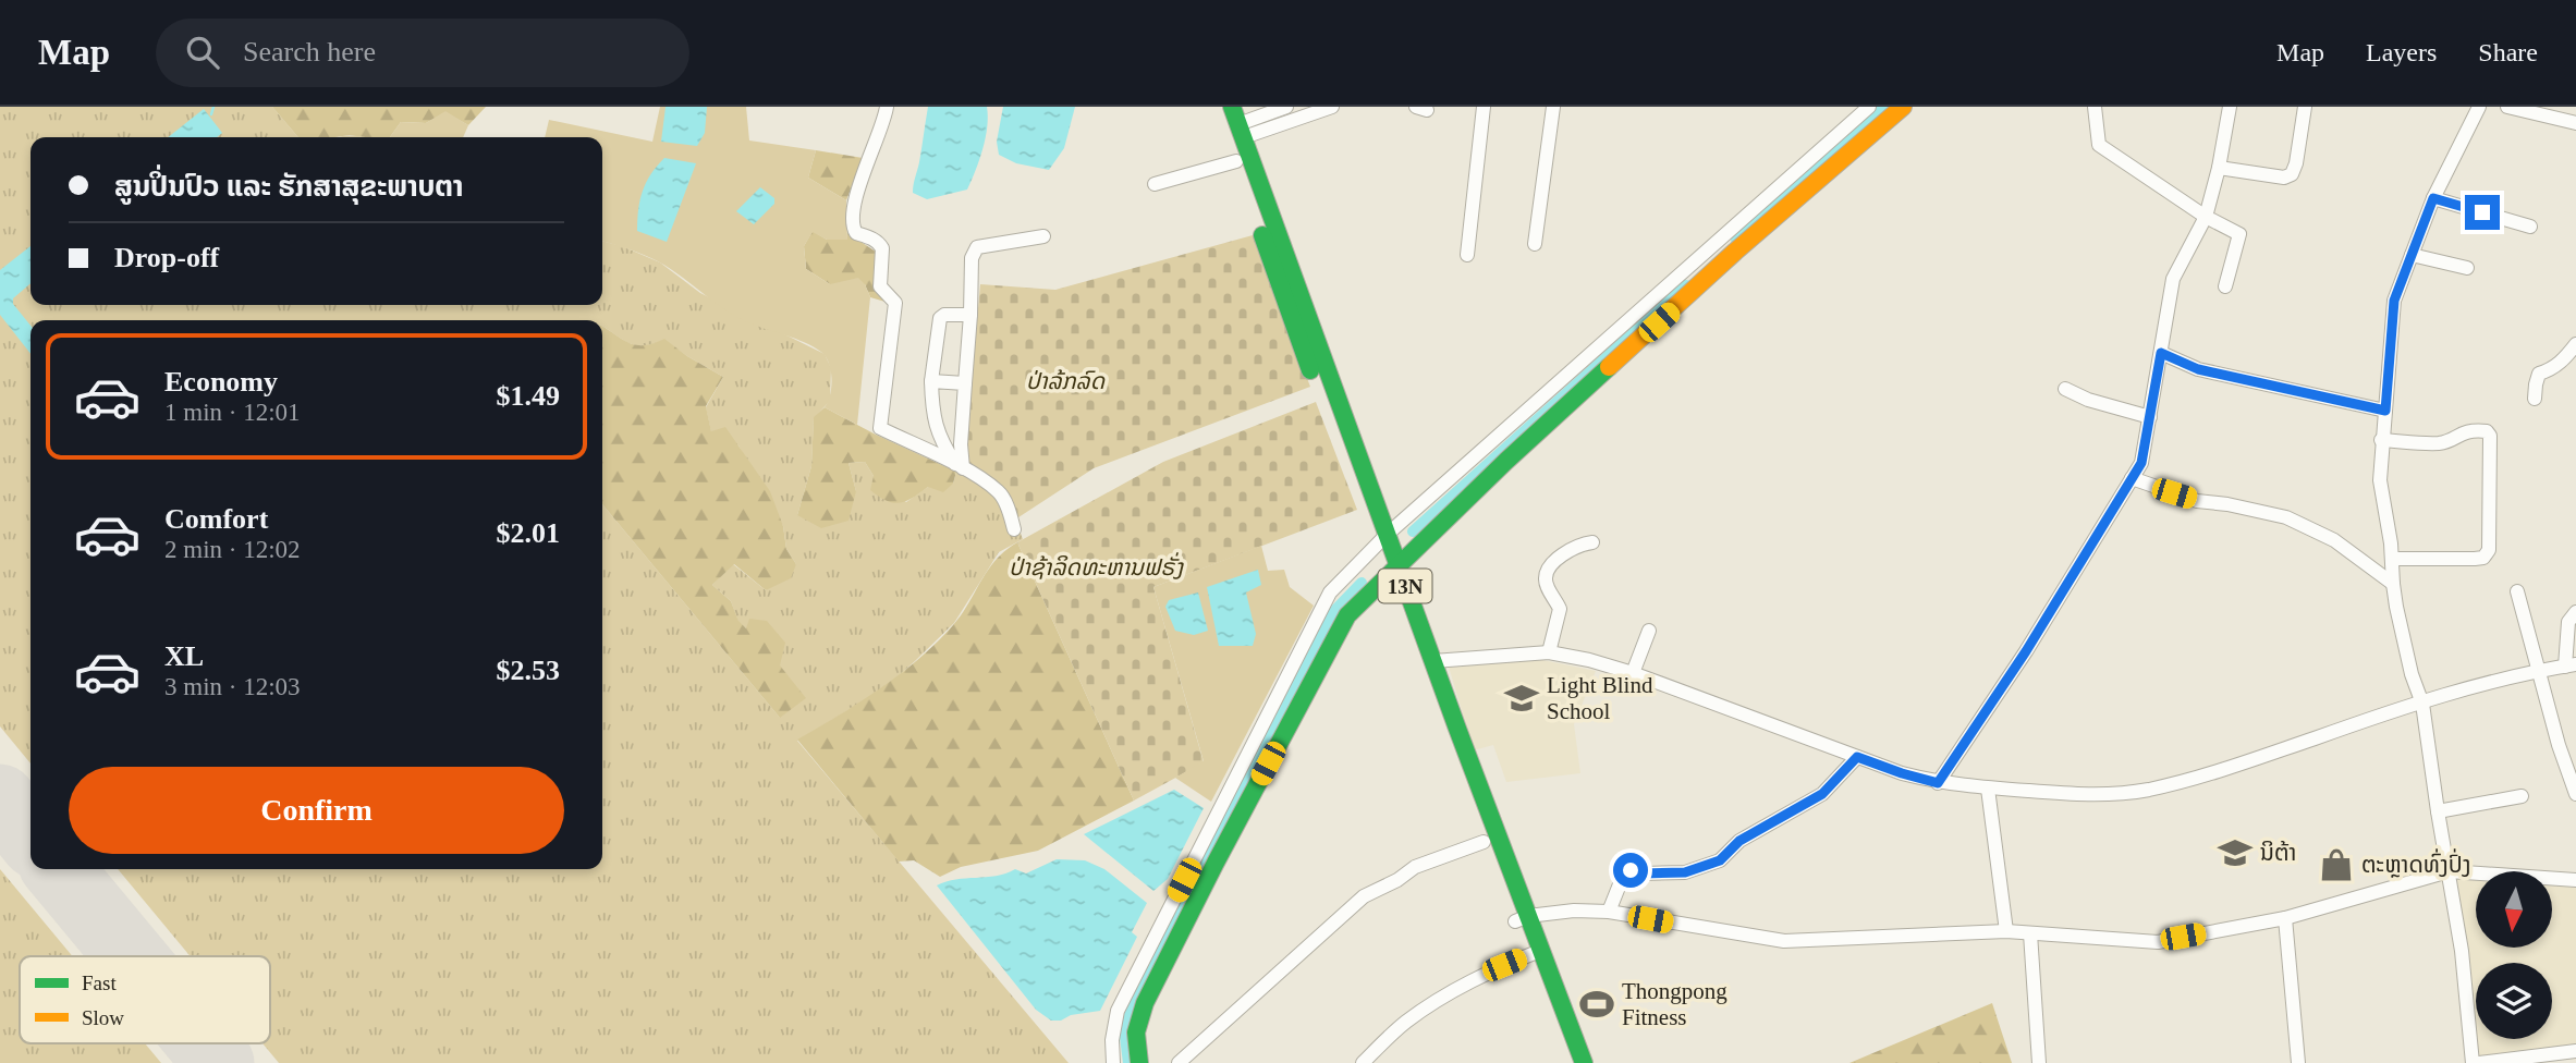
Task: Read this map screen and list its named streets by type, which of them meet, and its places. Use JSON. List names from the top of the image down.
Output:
{
  "streets": {
    "main road": ["13N"]
  },
  "parks": ["ປ່າລ້ກລົດ", "ປ່າຊ້າລິດທະຫານຟຣັ່ງ"],
  "places": {
    "school or university": ["Light Blind School", "ນິຕ້າ"],
    "shop": ["ຕະຫຼາດທົ່ງປົ່ງ"],
    "sports": ["Thongpong Fitness"]
  },
  "legend": ["Fast", "Slow"],
  "north": "bottom",
  "page": {
    "header": "Map",
    "search": "Search here",
    "nav": ["Map", "Layers", "Share"],
    "banner": ["ສູນປິ່ນປົວ ແລະ ຮັກສາສຸຂະພາບຕາ", "Drop-off"],
    "list": [
      {
        "name": "Economy",
        "note": "1 min · 12:01",
        "value": "$1.49"
      },
      {
        "name": "Comfort",
        "note": "2 min · 12:02",
        "value": "$2.01"
      },
      {
        "name": "XL",
        "note": "3 min · 12:03",
        "value": "$2.53"
      }
    ],
    "buttons": "Confirm"
  }
}
